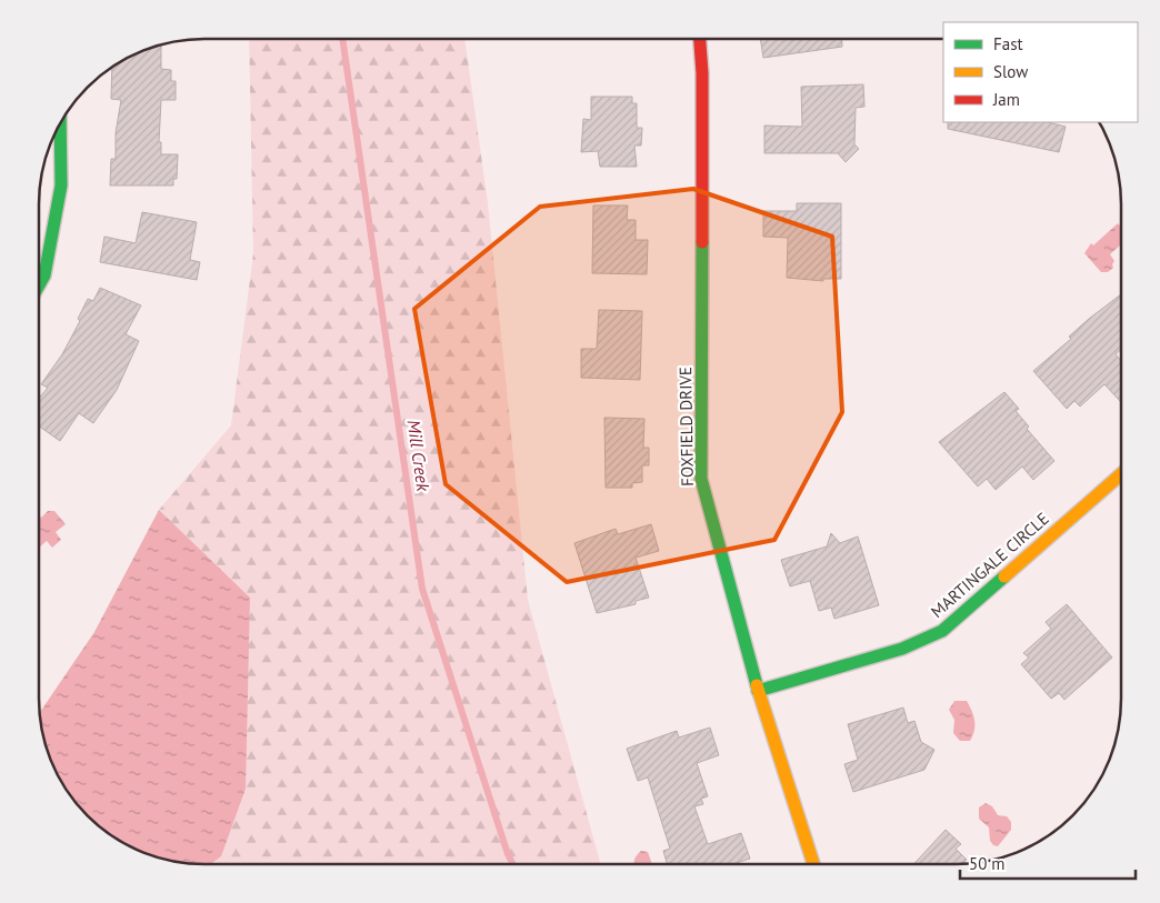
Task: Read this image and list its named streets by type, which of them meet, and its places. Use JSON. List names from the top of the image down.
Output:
{
  "streets": {
    "street": ["FOXFIELD DRIVE", "MARTINGALE CIRCLE"]
  },
  "crossings": [
    ["FOXFIELD DRIVE", "MARTINGALE CIRCLE"]
  ],
  "water": ["Mill Creek"],
  "legend": ["Fast", "Slow", "Jam"],
  "scale_bar": "50 m"
}
